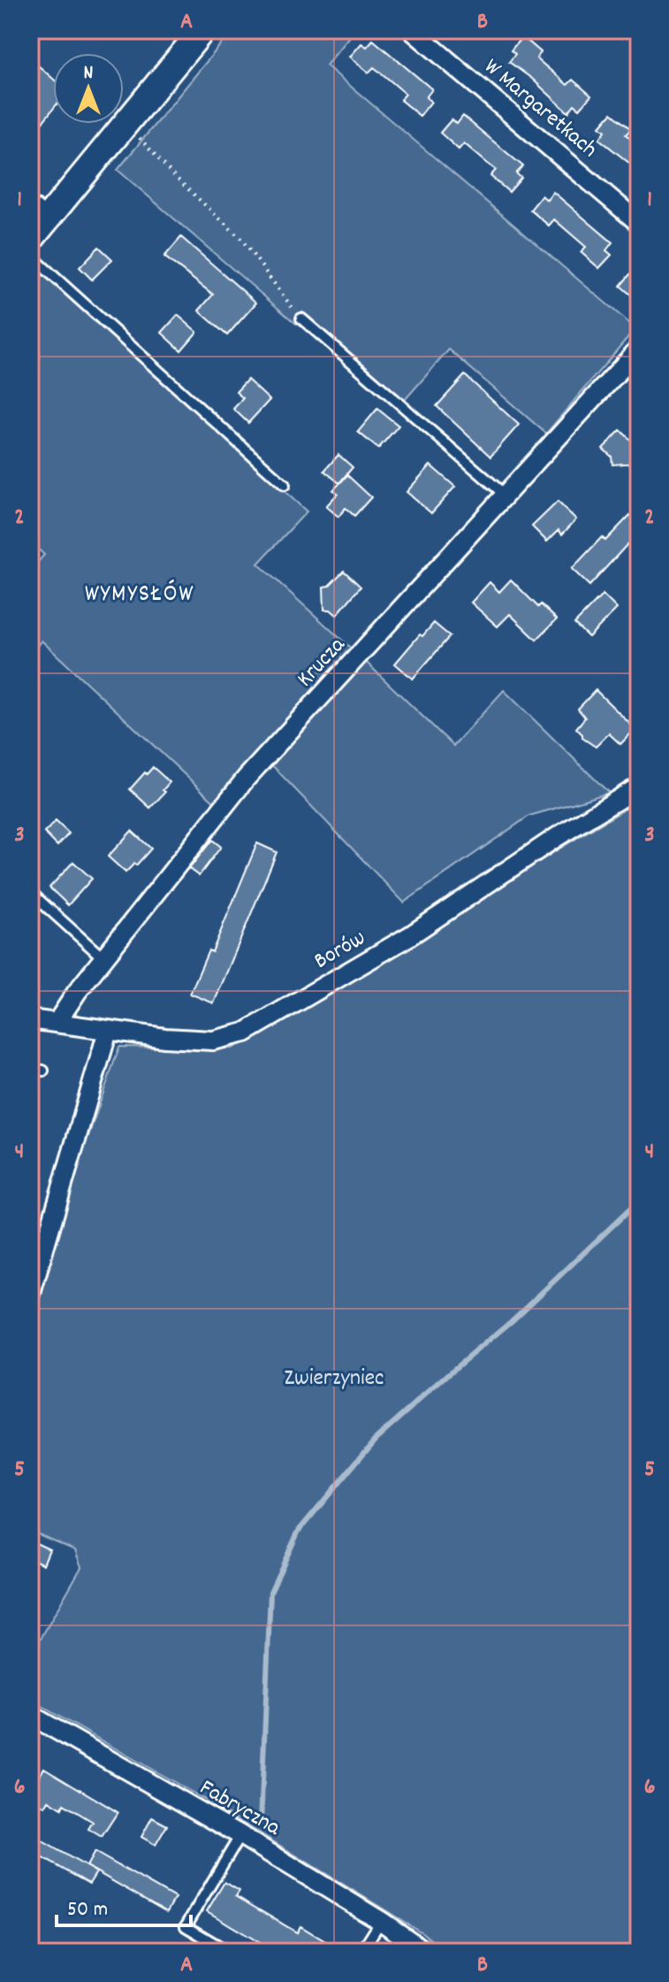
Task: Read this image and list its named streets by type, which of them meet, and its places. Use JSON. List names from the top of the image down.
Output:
{
  "streets": {
    "street": [
      "W Margaretkach",
      "Krucza",
      "Borów",
      "Fabryczna"
    ]
  },
  "crossings": [
    ["Krucza", "Borów"]
  ],
  "districts": ["WYMYSŁÓW"],
  "parks": ["Zwierzyniec"],
  "scale_bar": "50 m",
  "north": "top",
  "grid": {
    "columns": ["A", "B"],
    "rows": [
      "1",
      "2",
      "3",
      "4",
      "5",
      "6"
    ]
  }
}
